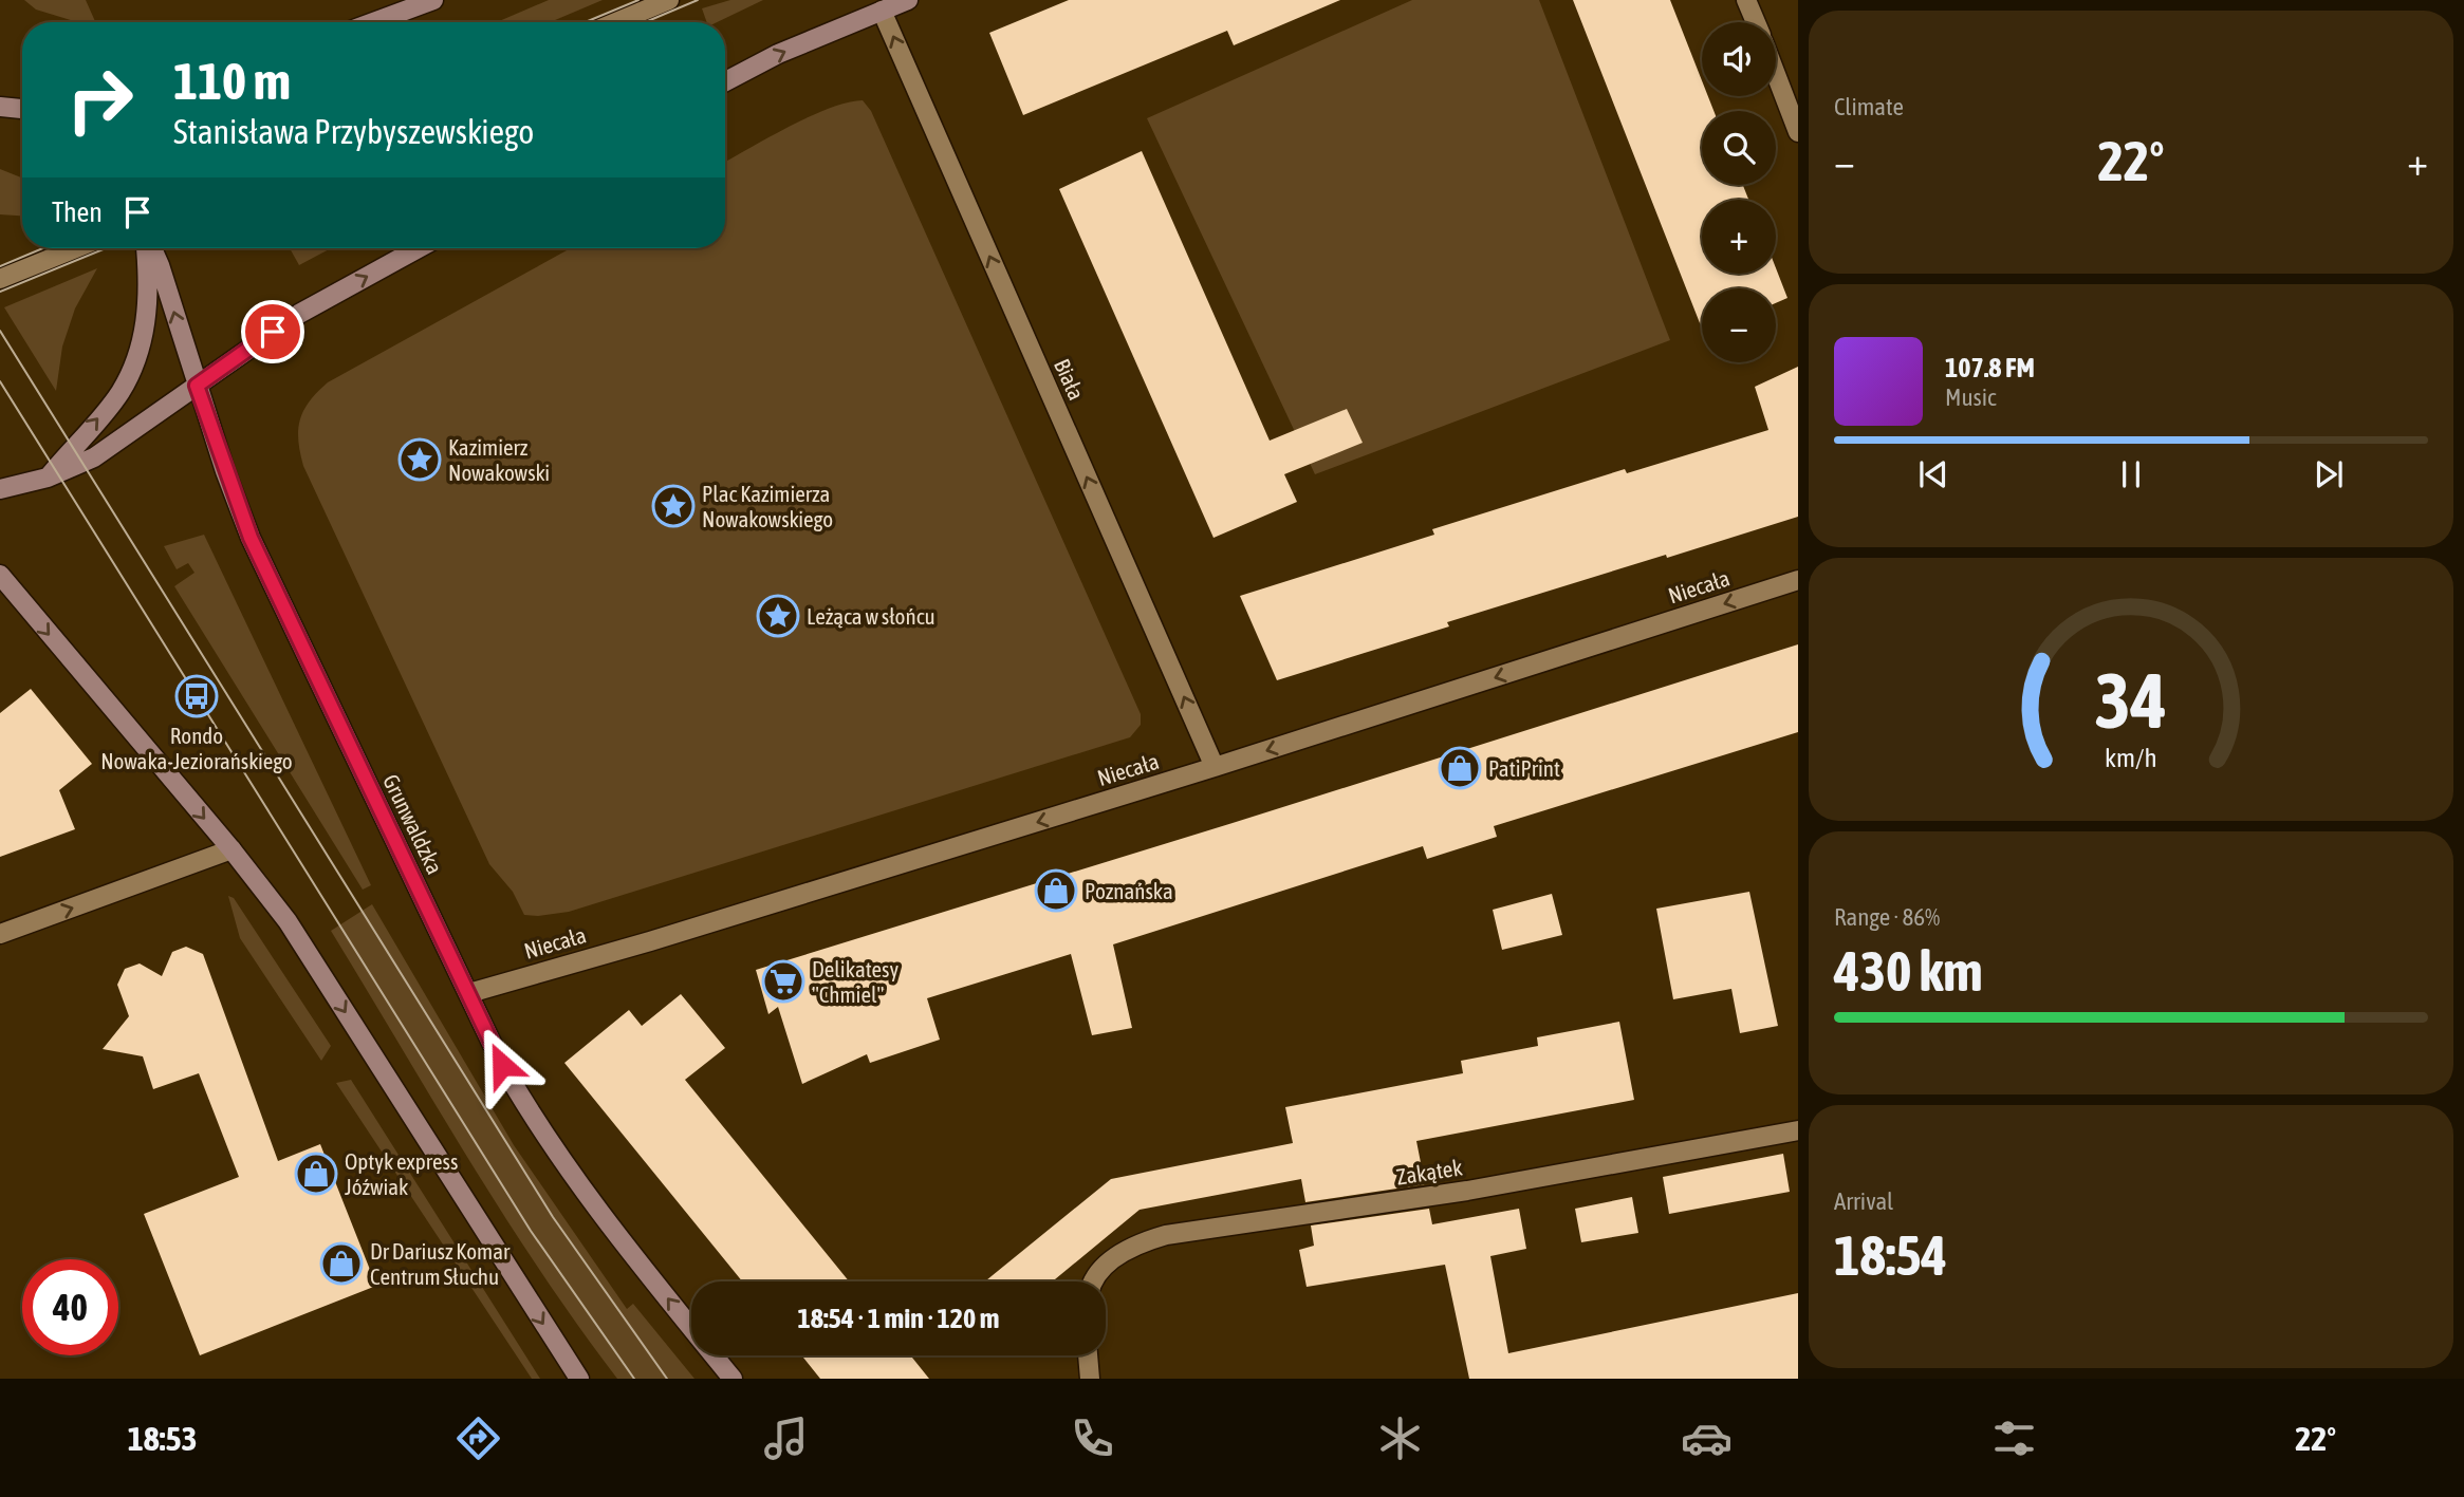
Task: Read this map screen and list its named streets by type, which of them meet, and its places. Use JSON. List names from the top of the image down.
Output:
{
  "streets": {
    "street": [
      "Biała",
      "Niecała",
      "Grunwaldzka",
      "Zakątek"
    ]
  },
  "crossings": [
    ["Biała", "Niecała"],
    ["Niecała", "Grunwaldzka"]
  ],
  "one_way": ["Biała", "Niecała"],
  "places": {
    "place": ["Kazimierz Nowakowski", "Plac Kazimierza Nowakowskiego", "Leżąca w słońcu"],
    "bus stop": ["Rondo Nowaka-Jeziorańskiego"],
    "shop": [
      "PatiPrint",
      "Poznańska",
      "Optyk express Jóźwiak",
      "Dr Dariusz Komar Centrum Słuchu"
    ],
    "supermarket": ["Delikatesy \"Chmiel\""]
  },
  "page": {
    "tile": [
      "Climate",
      ["Range · 86%", "430 km"],
      ["Arrival", "18:54"]
    ],
    "map_buttons": ["+", "−"],
    "turn": ["110 m", "Stanisława Przybyszewskiego"],
    "heat": ["−", "22°", "+"],
    "then": "Then",
    "song": ["107.8 FM", "Music"],
    "limit": "40",
    "trip": "18:54 · 1 min · 120 m",
    "tabs": ["18:53", "22°"],
    "gauge": ["34", "km/h"]
  }
}
